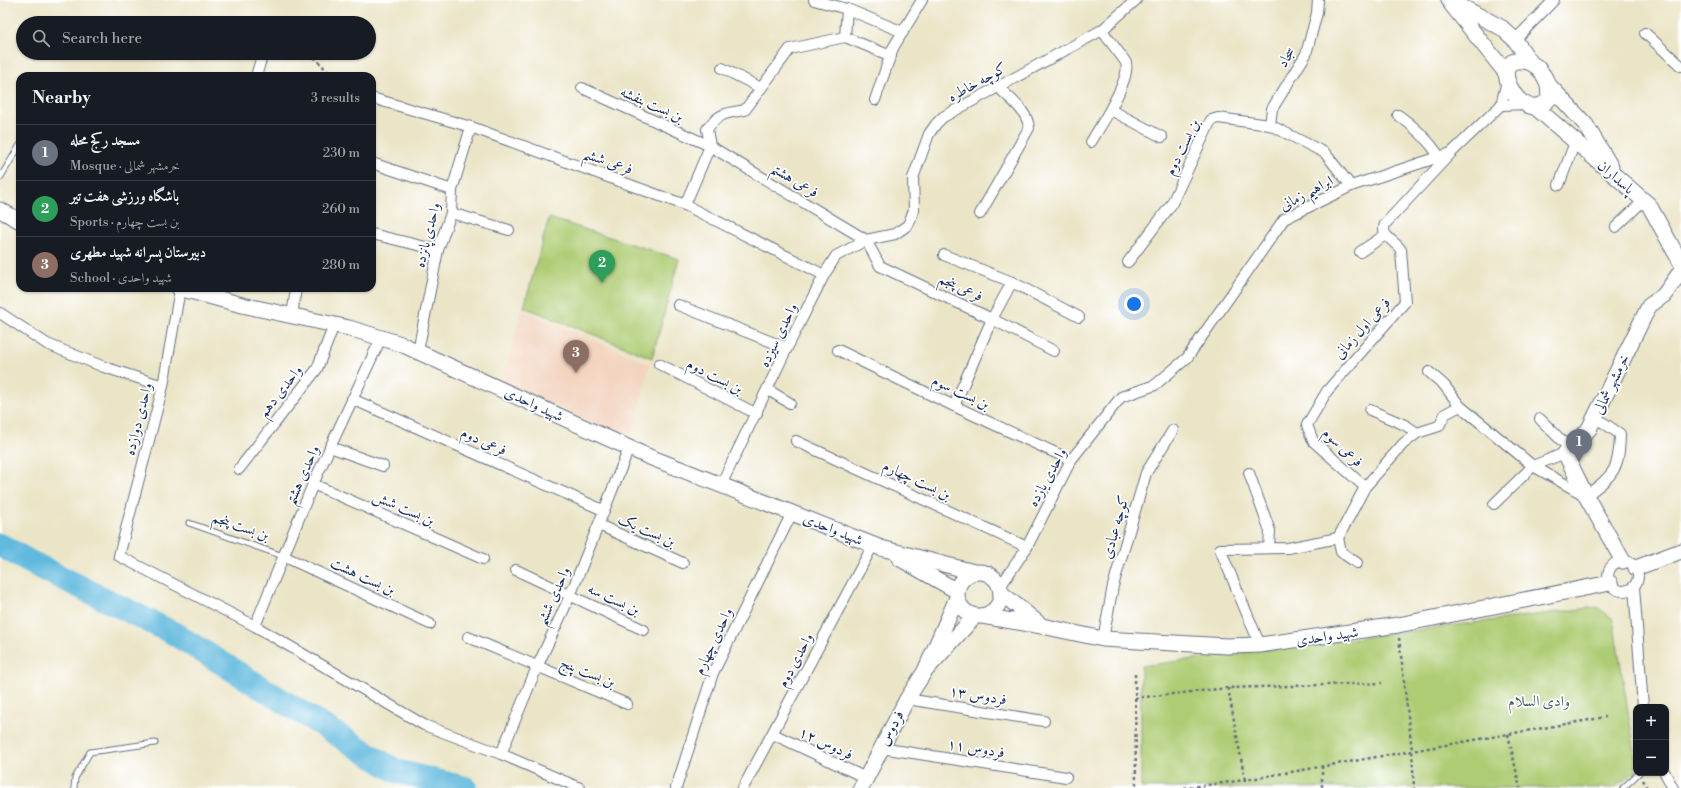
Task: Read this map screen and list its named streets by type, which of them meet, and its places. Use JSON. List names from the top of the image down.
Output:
{
  "streets": {
    "street": [
      "سجاد",
      "كوچه خاطره",
      "بن بست بنفشه",
      "بن بست دوم",
      "فرعی ششم",
      "پاسداران",
      "فرعی هشتم",
      "ابراهیم زمانی",
      "واحدی پانزده",
      "فرعی پنجم",
      "فرعی اول زمانی",
      "واحدی سیزده",
      "خرمشهر شمالی",
      "واحدی دهم",
      "بن بست سوم",
      "شهید واحدی",
      "واحدی دوازده",
      "فرعی دوم",
      "فرعی سوم",
      "واحدی هشتم",
      "واحدی یازده",
      "بن بست چهارم",
      "بن بست شش",
      "کوچه عبادی",
      "بن بست یک",
      "بن بست هشت",
      "واحدی ششم",
      "بن بست سه",
      "واحدی چهارم",
      "واحدی دوم",
      "بن بست پنج",
      "فردوس ۱۳",
      "فردوس",
      "فردوس ۱۲",
      "فردوس ۱۱"
    ],
    "lane": ["بن بست پنجم"]
  },
  "crossings": [
    ["سجاد", "بن بست دوم"],
    ["كوچه خاطره", "واحدی سیزده"],
    ["بن بست بنفشه", "فرعی هشتم"],
    ["بن بست دوم", "ابراهیم زمانی"],
    ["بن بست دوم", "واحدی سیزده"],
    ["فرعی ششم", "واحدی پانزده"],
    ["فرعی ششم", "واحدی سیزده"],
    ["فرعی هشتم", "فرعی پنجم"],
    ["فرعی هشتم", "واحدی سیزده"],
    ["ابراهیم زمانی", "واحدی یازده"],
    ["واحدی پانزده", "شهید واحدی"],
    ["فرعی پنجم", "واحدی سیزده"],
    ["فرعی اول زمانی", "فرعی سوم"],
    ["واحدی سیزده", "شهید واحدی"],
    ["واحدی دهم", "شهید واحدی"],
    ["بن بست سوم", "واحدی یازده"],
    ["شهید واحدی", "واحدی هشتم"],
    ["شهید واحدی", "واحدی یازده"],
    ["شهید واحدی", "کوچه عبادی"],
    ["شهید واحدی", "واحدی ششم"],
    ["شهید واحدی", "واحدی چهارم"],
    ["شهید واحدی", "واحدی دوم"],
    ["واحدی دوازده", "واحدی هشتم"],
    ["فرعی دوم", "واحدی هشتم"],
    ["فرعی دوم", "واحدی ششم"],
    ["واحدی هشتم", "بن بست شش"],
    ["واحدی هشتم", "بن بست پنجم"],
    ["واحدی هشتم", "بن بست هشت"],
    ["واحدی یازده", "بن بست چهارم"],
    ["بن بست پنجم", "بن بست هشت"],
    ["بن بست یک", "واحدی ششم"],
    ["واحدی ششم", "بن بست سه"],
    ["واحدی ششم", "بن بست پنج"],
    ["واحدی دوم", "فردوس ۱۲"],
    ["فردوس ۱۳", "فردوس"],
    ["فردوس", "فردوس ۱۲"],
    ["فردوس", "فردوس ۱۱"]
  ],
  "parks": ["وادی السلام"],
  "page": {
    "search": "Search here",
    "heading": ["Nearby", "3 results"],
    "list": [
      {
        "mark": "1",
        "name": "مسجد رکج محله",
        "note": "Mosque · خرمشهر شمالی",
        "value": "230 m"
      },
      {
        "mark": "2",
        "name": "باشگاه ورزشی هفت تیر",
        "note": "Sports · بن بست چهارم",
        "value": "260 m"
      },
      {
        "mark": "3",
        "name": "دبیرستان پسرانه شهید مطهری",
        "note": "School · شهید واحدی",
        "value": "280 m"
      }
    ],
    "pins": ["2", "3", "1"],
    "map_buttons": ["+", "−"]
  }
}
